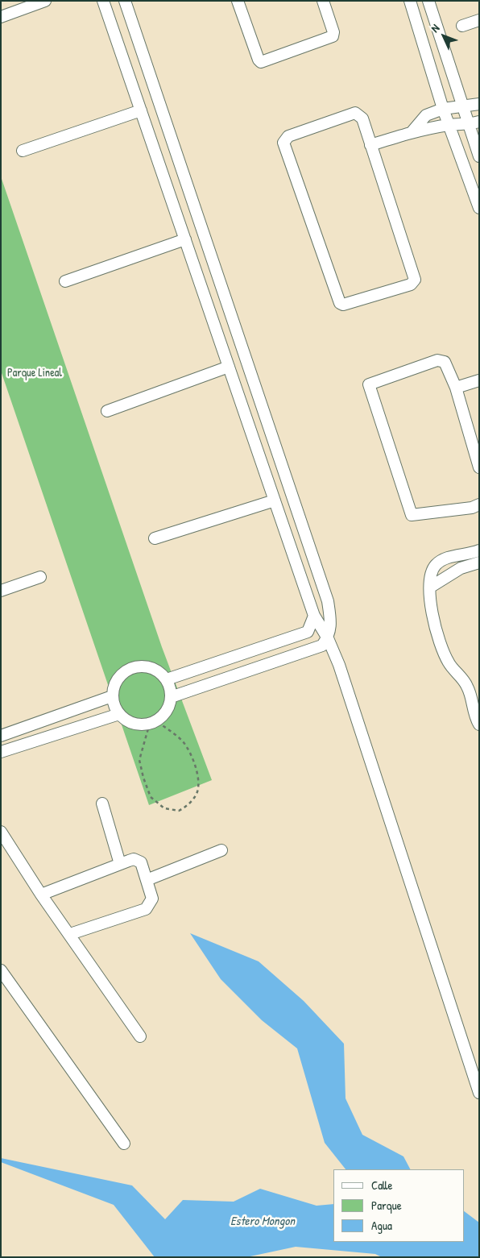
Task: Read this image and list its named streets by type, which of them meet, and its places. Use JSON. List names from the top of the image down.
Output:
{
  "water": ["Estero Mongon"],
  "parks": ["Parque Lineal"],
  "legend": ["Calle", "Parque", "Agua"],
  "north": "top left"
}
